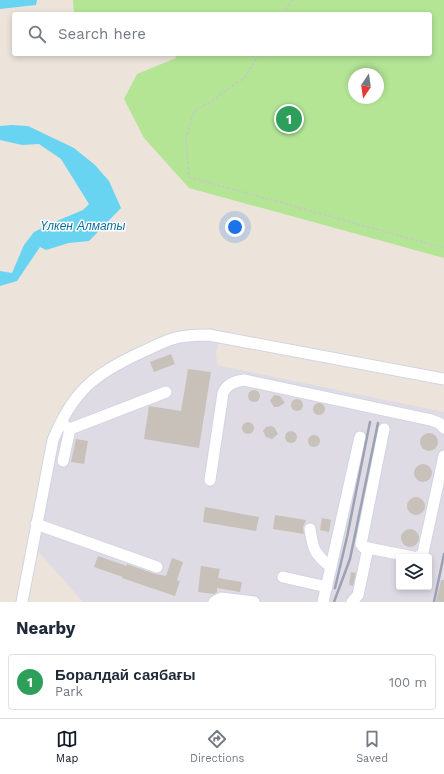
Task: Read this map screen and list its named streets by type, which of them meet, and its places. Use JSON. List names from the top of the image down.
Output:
{
  "water": ["Үлкен Алматы"],
  "north": "bottom",
  "page": {
    "search": "Search here",
    "pins": "1",
    "heading": "Nearby",
    "list": [
      {
        "mark": "1",
        "name": "Боралдай саябағы",
        "note": "Park",
        "value": "100 m"
      }
    ],
    "nav": ["Map", "Directions", "Saved"]
  }
}
